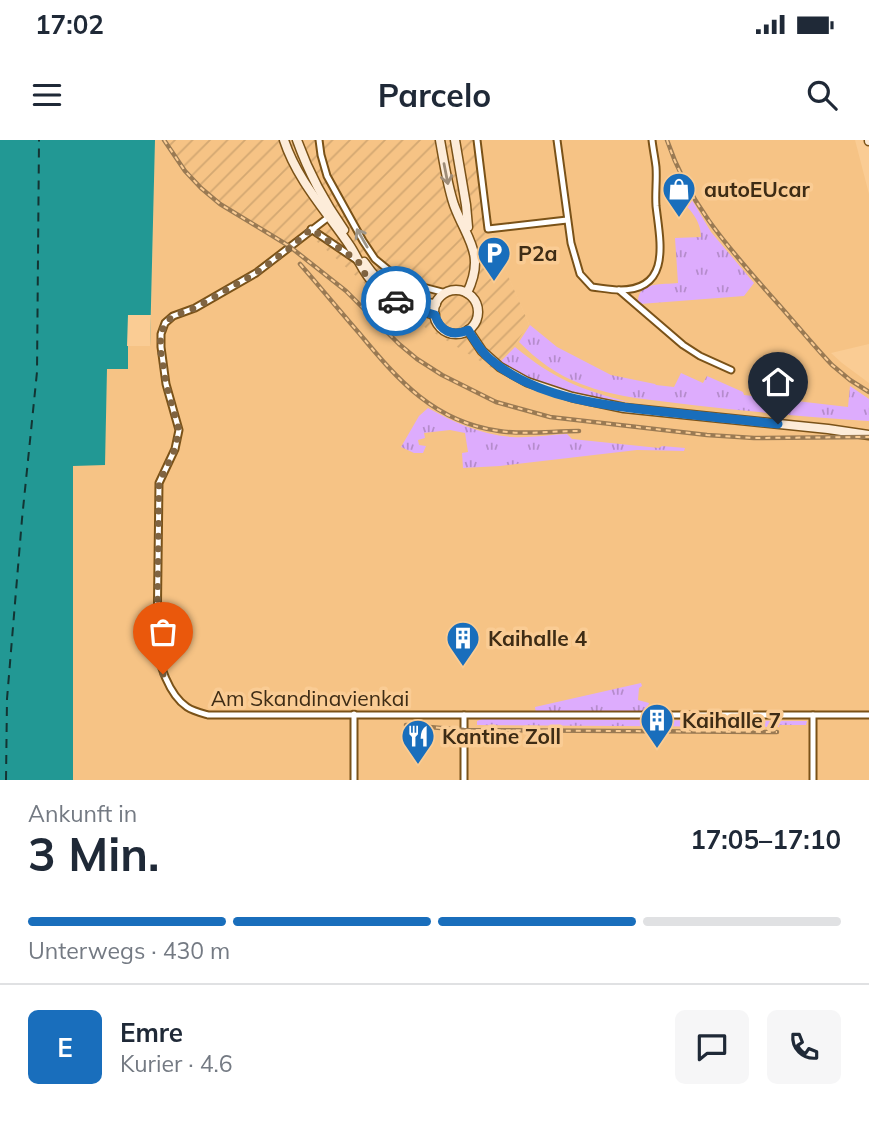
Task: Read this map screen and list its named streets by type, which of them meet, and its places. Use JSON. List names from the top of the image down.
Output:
{
  "streets": {
    "street": ["Am Skandinavienkai"]
  },
  "places": {
    "shop": ["autoEUcar"],
    "parking": ["P2a"],
    "building": ["Kaihalle 4", "Kaihalle 7"],
    "restaurant": ["Kantine Zoll"]
  },
  "page": {
    "status": "17:02",
    "header": "Parcelo",
    "heading": ["3 Min.", "Ankunft in", "17:05–17:10"],
    "panel": ["Emre", "Kurier · 4.6"],
    "bar": "Unterwegs · 430 m",
    "round": "E"
  }
}
